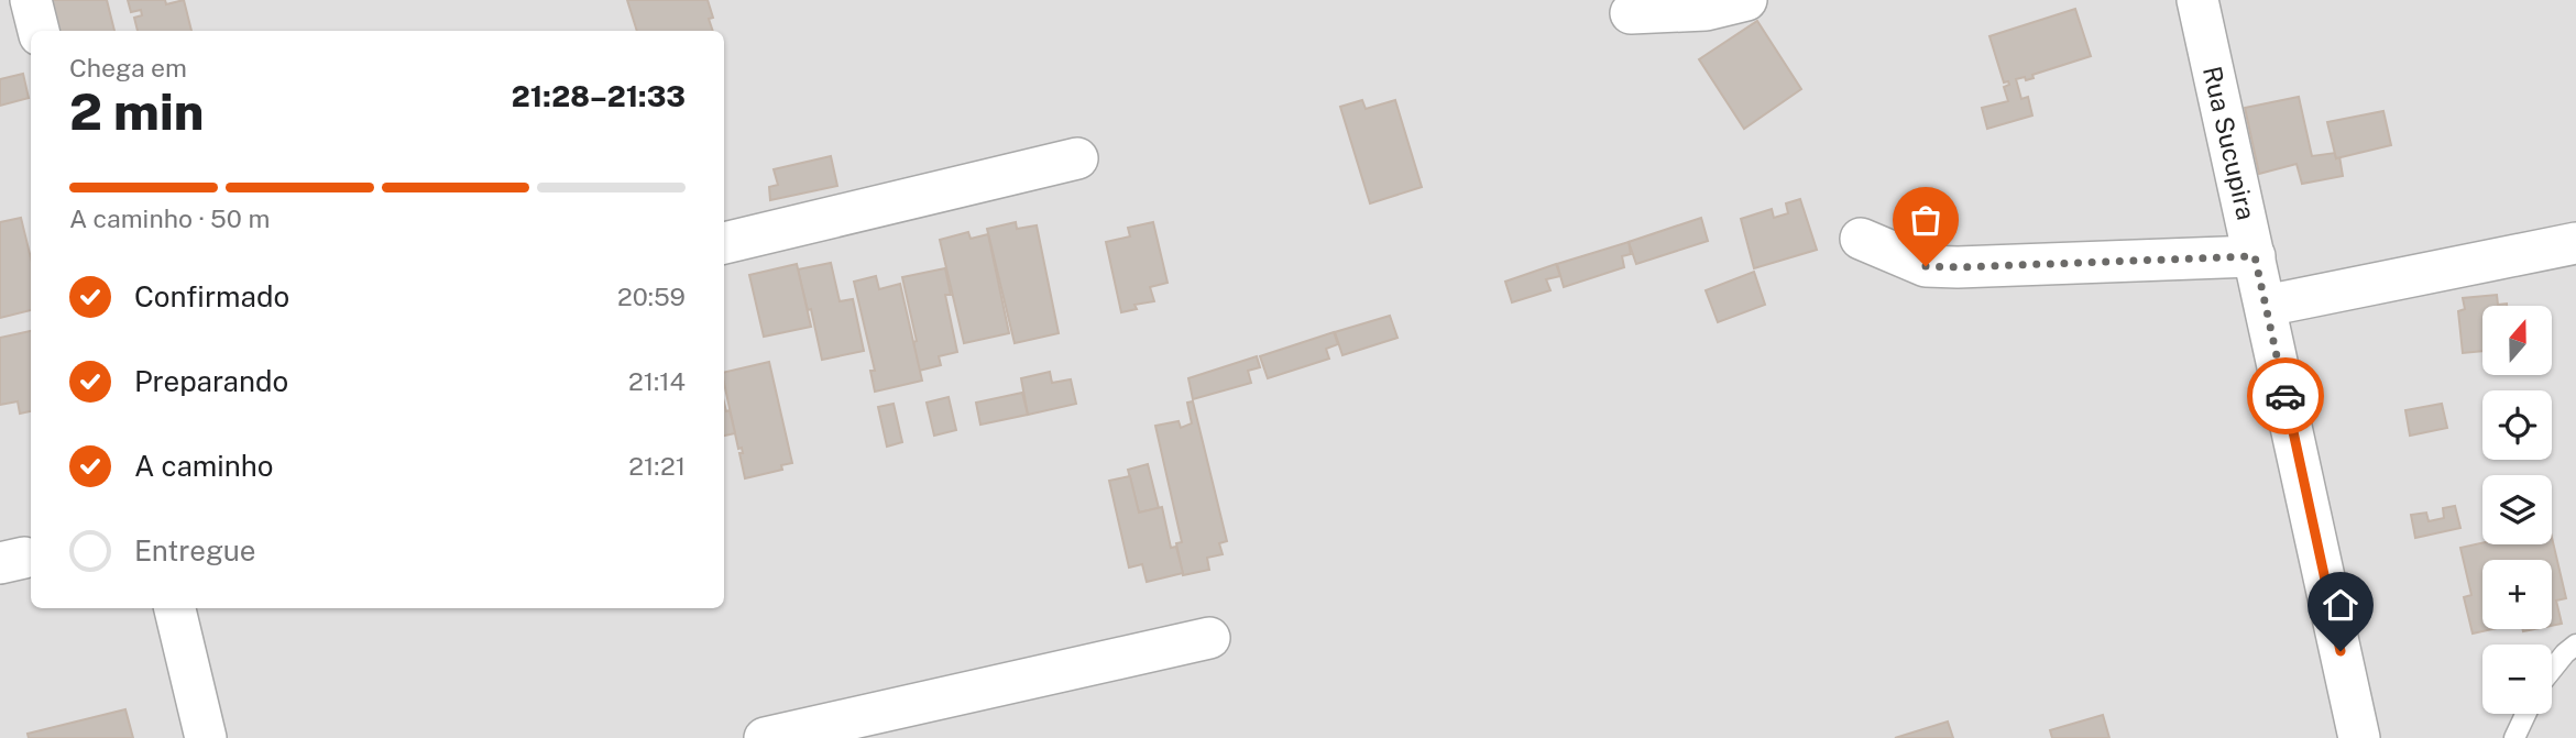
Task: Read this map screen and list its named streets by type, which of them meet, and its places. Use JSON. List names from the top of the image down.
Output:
{
  "streets": {
    "street": ["Rua Sucupira"]
  },
  "north": "top",
  "page": {
    "heading": ["2 min", "Chega em", "21:28–21:33"],
    "bar": "A caminho · 50 m",
    "list": [
      ["Confirmado", "20:59"],
      ["Preparando", "21:14"],
      ["A caminho", "21:21"],
      "Entregue"
    ],
    "map_buttons": ["+", "−"]
  }
}
